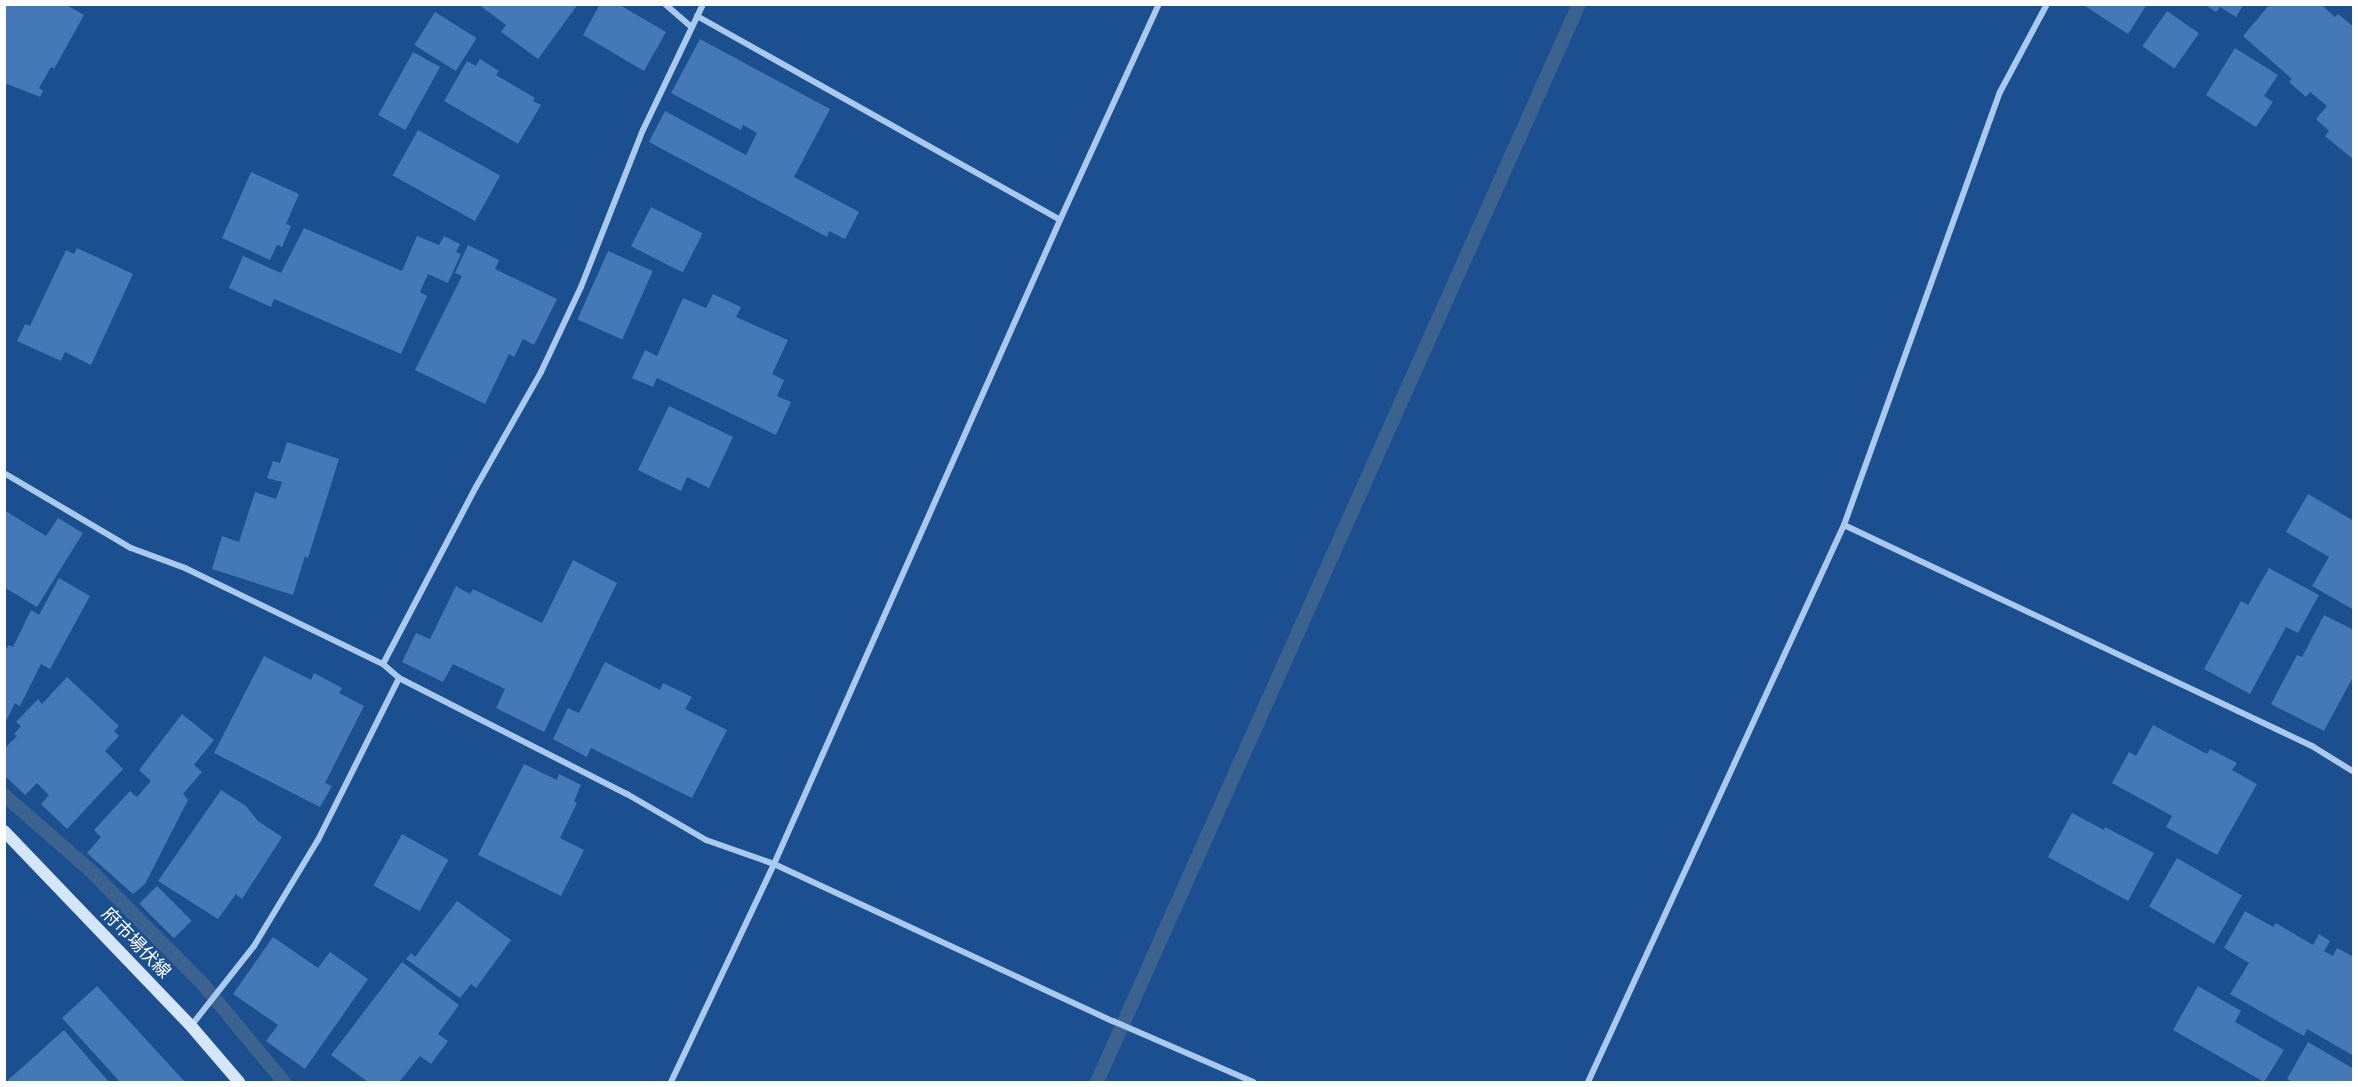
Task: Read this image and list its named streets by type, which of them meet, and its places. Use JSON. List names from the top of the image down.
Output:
{
  "streets": {
    "main road": ["府市場伏線"]
  }
}
